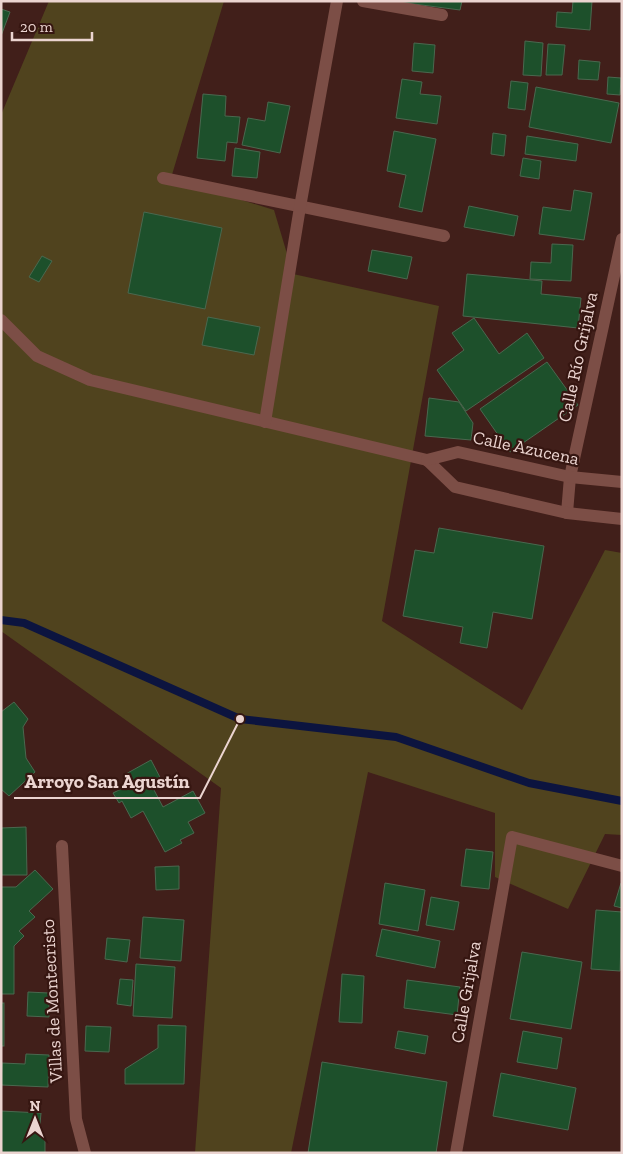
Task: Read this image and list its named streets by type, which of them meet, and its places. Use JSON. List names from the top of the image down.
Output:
{
  "streets": {
    "street": [
      "Calle Río Grijalva",
      "Calle Azucena",
      "Calle Grijalva",
      "Villas de Montecristo"
    ]
  },
  "crossings": [
    ["Calle Río Grijalva", "Calle Azucena"]
  ],
  "places": ["Arroyo San Agustín"],
  "scale_bar": "20 m",
  "north": "top"
}
